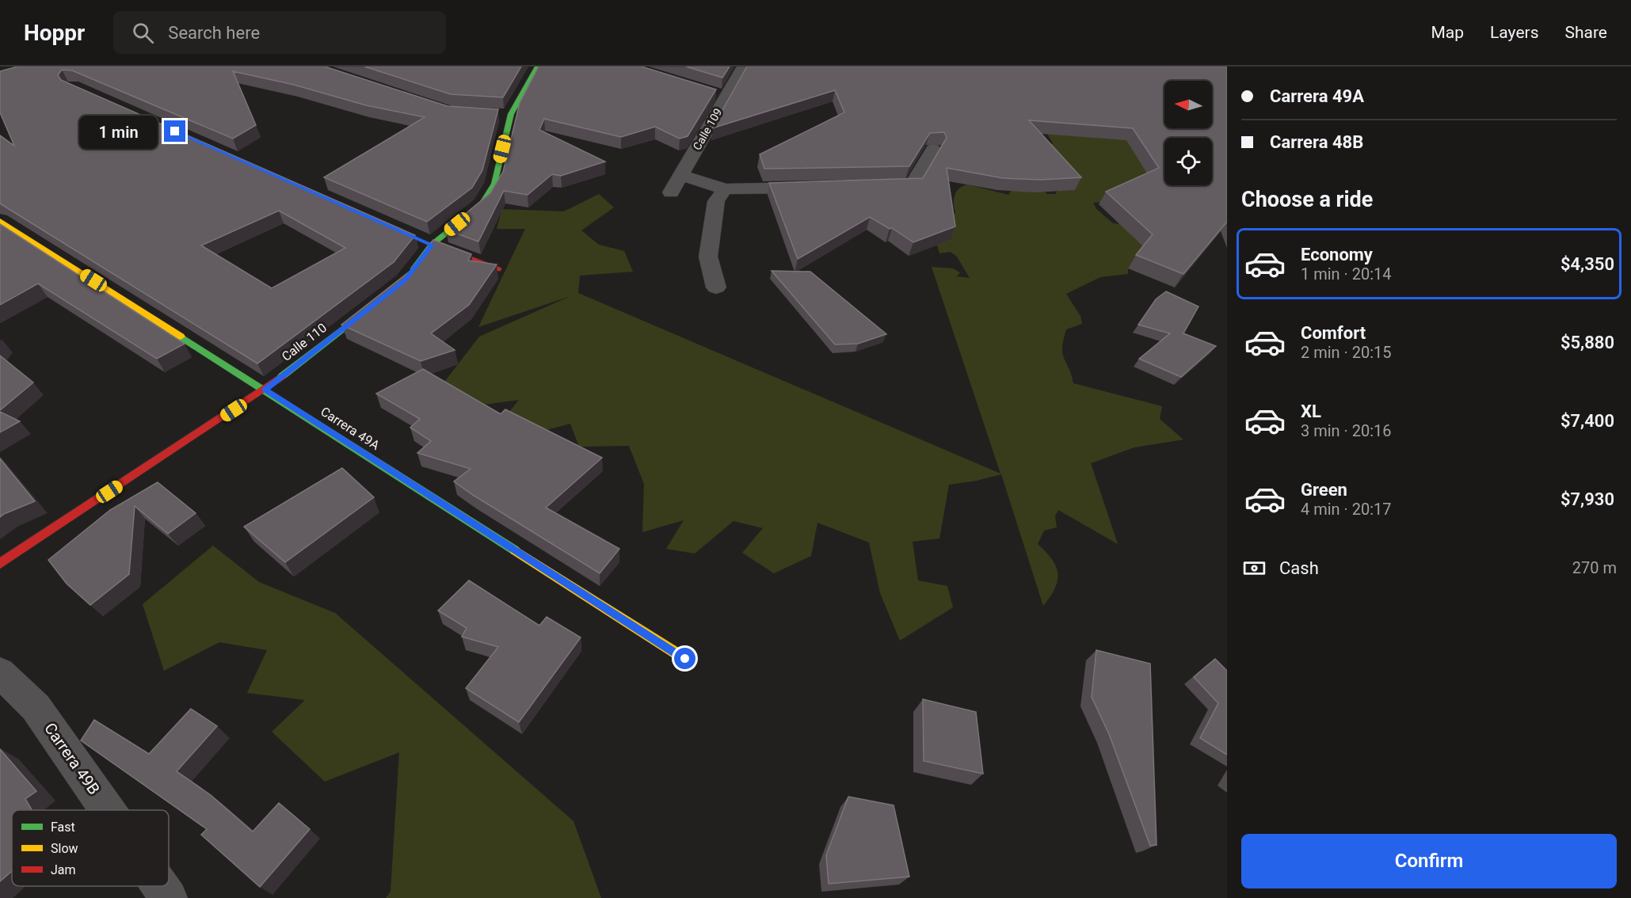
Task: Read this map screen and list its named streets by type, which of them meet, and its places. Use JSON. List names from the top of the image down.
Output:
{
  "streets": {
    "street": [
      "Calle 109",
      "Calle 110",
      "Carrera 49A",
      "Carrera 49B"
    ]
  },
  "crossings": [
    ["Calle 110", "Carrera 49A"]
  ],
  "legend": ["Fast", "Slow", "Jam"],
  "north": "left",
  "page": {
    "header": "Hoppr",
    "search": "Search here",
    "nav": ["Map", "Layers", "Share"],
    "banner": ["Carrera 49A", "Carrera 48B"],
    "bubble": "1 min",
    "heading": "Choose a ride",
    "list": [
      {
        "name": "Economy",
        "note": "1 min · 20:14",
        "value": "$4,350"
      },
      {
        "name": "Comfort",
        "note": "2 min · 20:15",
        "value": "$5,880"
      },
      {
        "name": "XL",
        "note": "3 min · 20:16",
        "value": "$7,400"
      },
      {
        "name": "Green",
        "note": "4 min · 20:17",
        "value": "$7,930"
      }
    ],
    "pay": ["Cash", "270 m"],
    "buttons": "Confirm"
  }
}
